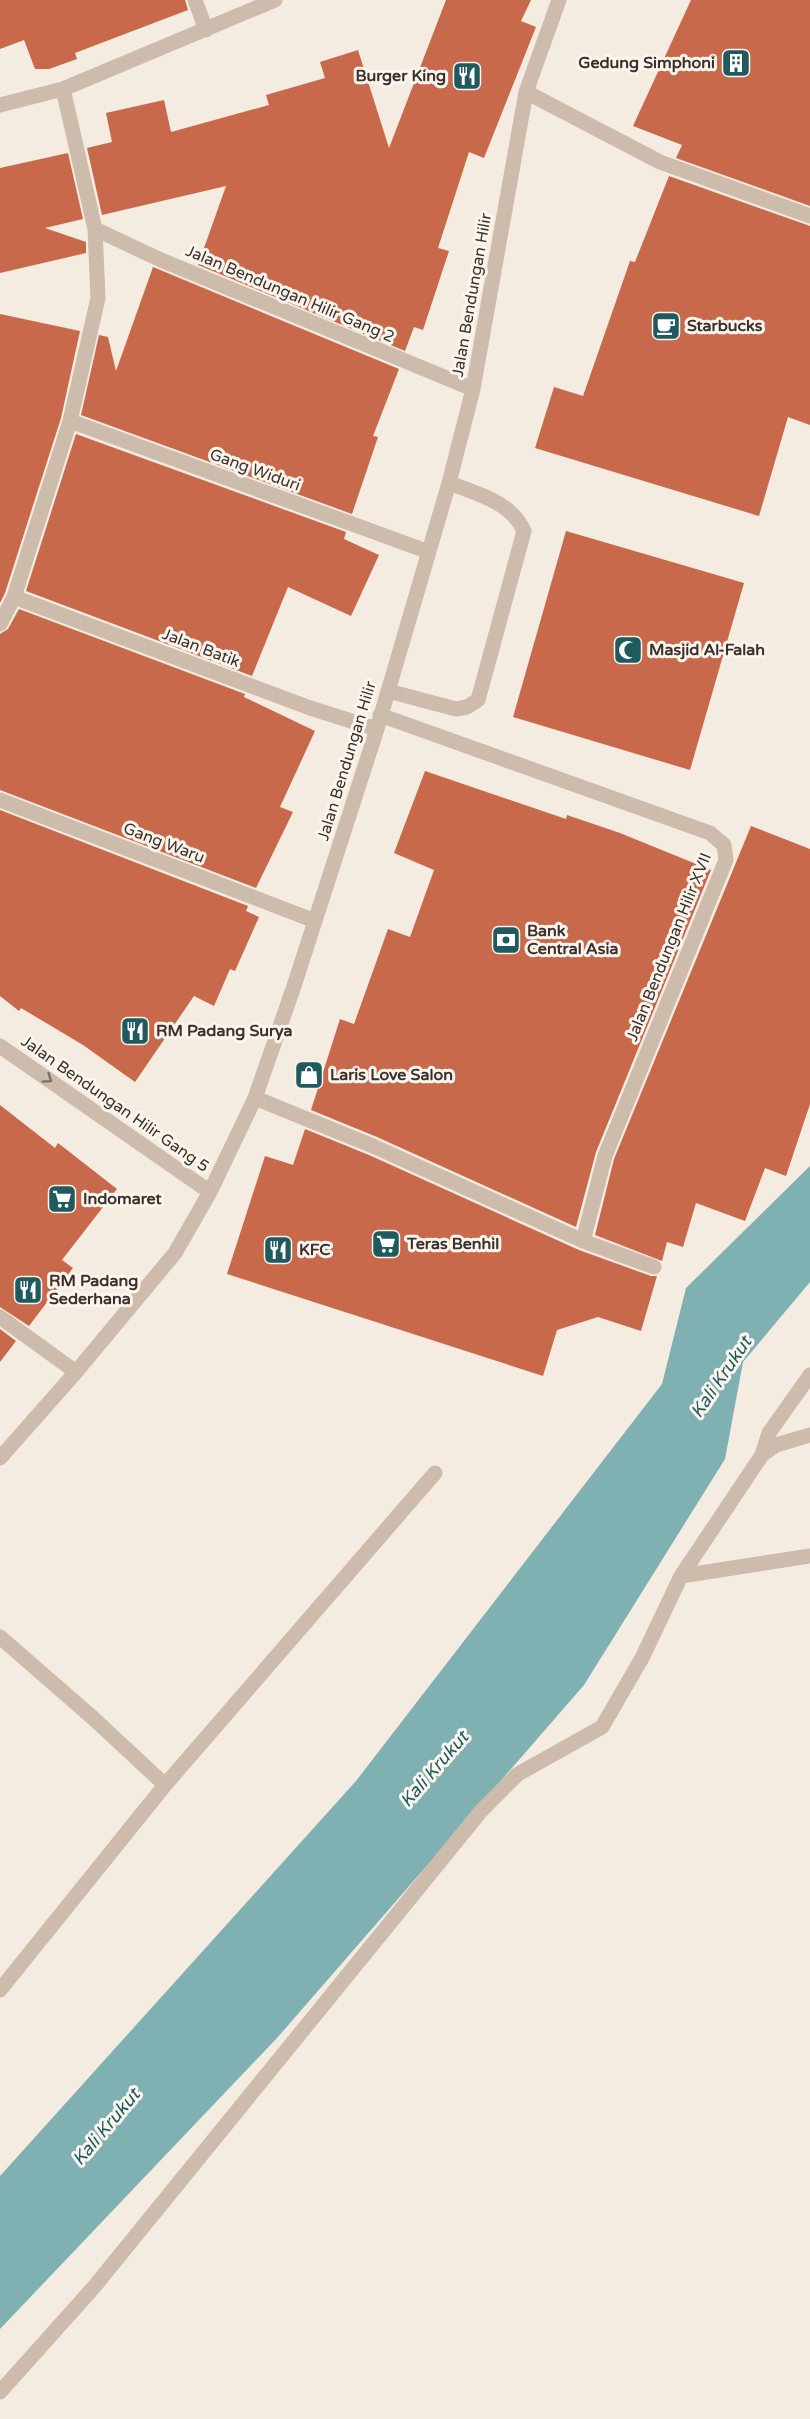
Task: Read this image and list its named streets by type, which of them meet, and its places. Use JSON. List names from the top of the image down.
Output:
{
  "streets": {
    "street": [
      "Jalan Bendungan Hilir Gang 2",
      "Jalan Bendungan Hilir",
      "Gang Widuri",
      "Jalan Batik",
      "Gang Waru",
      "Jalan Bendungan Hilir XVII",
      "Jalan Bendungan Hilir Gang 5"
    ]
  },
  "crossings": [
    ["Jalan Bendungan Hilir Gang 2", "Jalan Bendungan Hilir"],
    ["Jalan Bendungan Hilir", "Gang Widuri"],
    ["Jalan Bendungan Hilir", "Jalan Batik"],
    ["Jalan Bendungan Hilir", "Gang Waru"],
    ["Jalan Bendungan Hilir", "Jalan Bendungan Hilir XVII"],
    ["Jalan Bendungan Hilir", "Jalan Bendungan Hilir Gang 5"],
    ["Jalan Batik", "Jalan Bendungan Hilir XVII"]
  ],
  "one_way": ["Jalan Bendungan Hilir Gang 5"],
  "water": ["Kali Krukut"],
  "places": {
    "building": ["Gedung Simphoni"],
    "restaurant": [
      "Burger King",
      "RM Padang Surya",
      "KFC",
      "RM Padang Sederhana"
    ],
    "cafe": ["Starbucks"],
    "mosque": ["Masjid Al-Falah"],
    "bank": ["Bank Central Asia"],
    "shop": ["Laris Love Salon"],
    "supermarket": ["Indomaret", "Teras Benhil"]
  }
}
